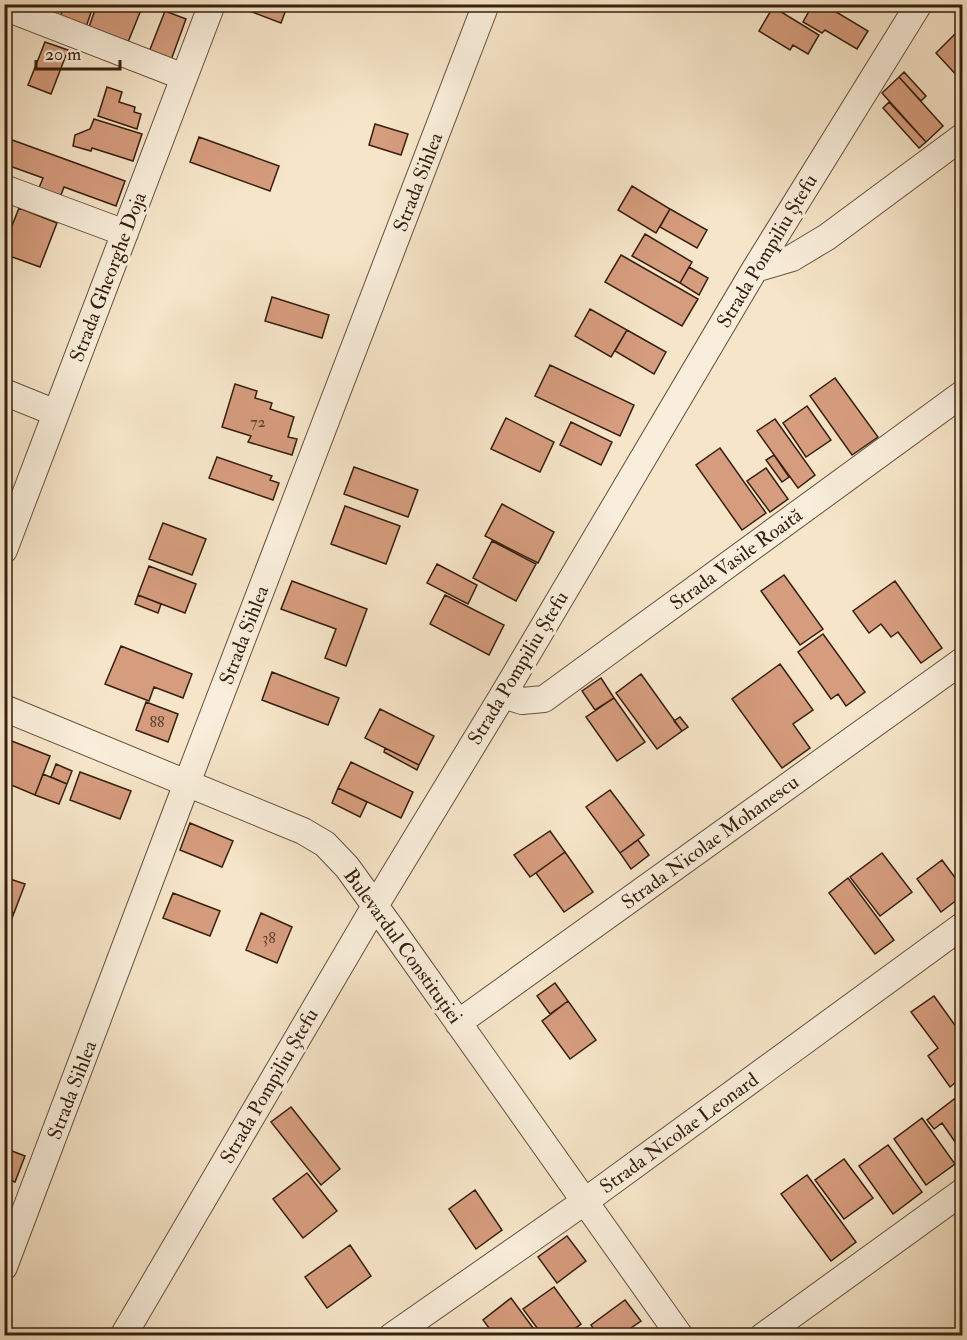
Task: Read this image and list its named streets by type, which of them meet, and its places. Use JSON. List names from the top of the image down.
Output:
{
  "streets": {
    "street": [
      "Strada Sihlea",
      "Strada Pompiliu Ștefu",
      "Strada Gheorghe Doja",
      "Strada Vasile Roaită",
      "Strada Nicolae Mohanescu",
      "Bulevardul Constituției",
      "Strada Nicolae Leonard"
    ]
  },
  "crossings": [
    ["Strada Sihlea", "Bulevardul Constituției"],
    ["Strada Pompiliu Ștefu", "Strada Vasile Roaită"],
    ["Strada Pompiliu Ștefu", "Bulevardul Constituției"],
    ["Strada Nicolae Mohanescu", "Bulevardul Constituției"],
    ["Bulevardul Constituției", "Strada Nicolae Leonard"]
  ],
  "house_numbers": ["72", "88", "38"],
  "scale_bar": "20 m"
}
